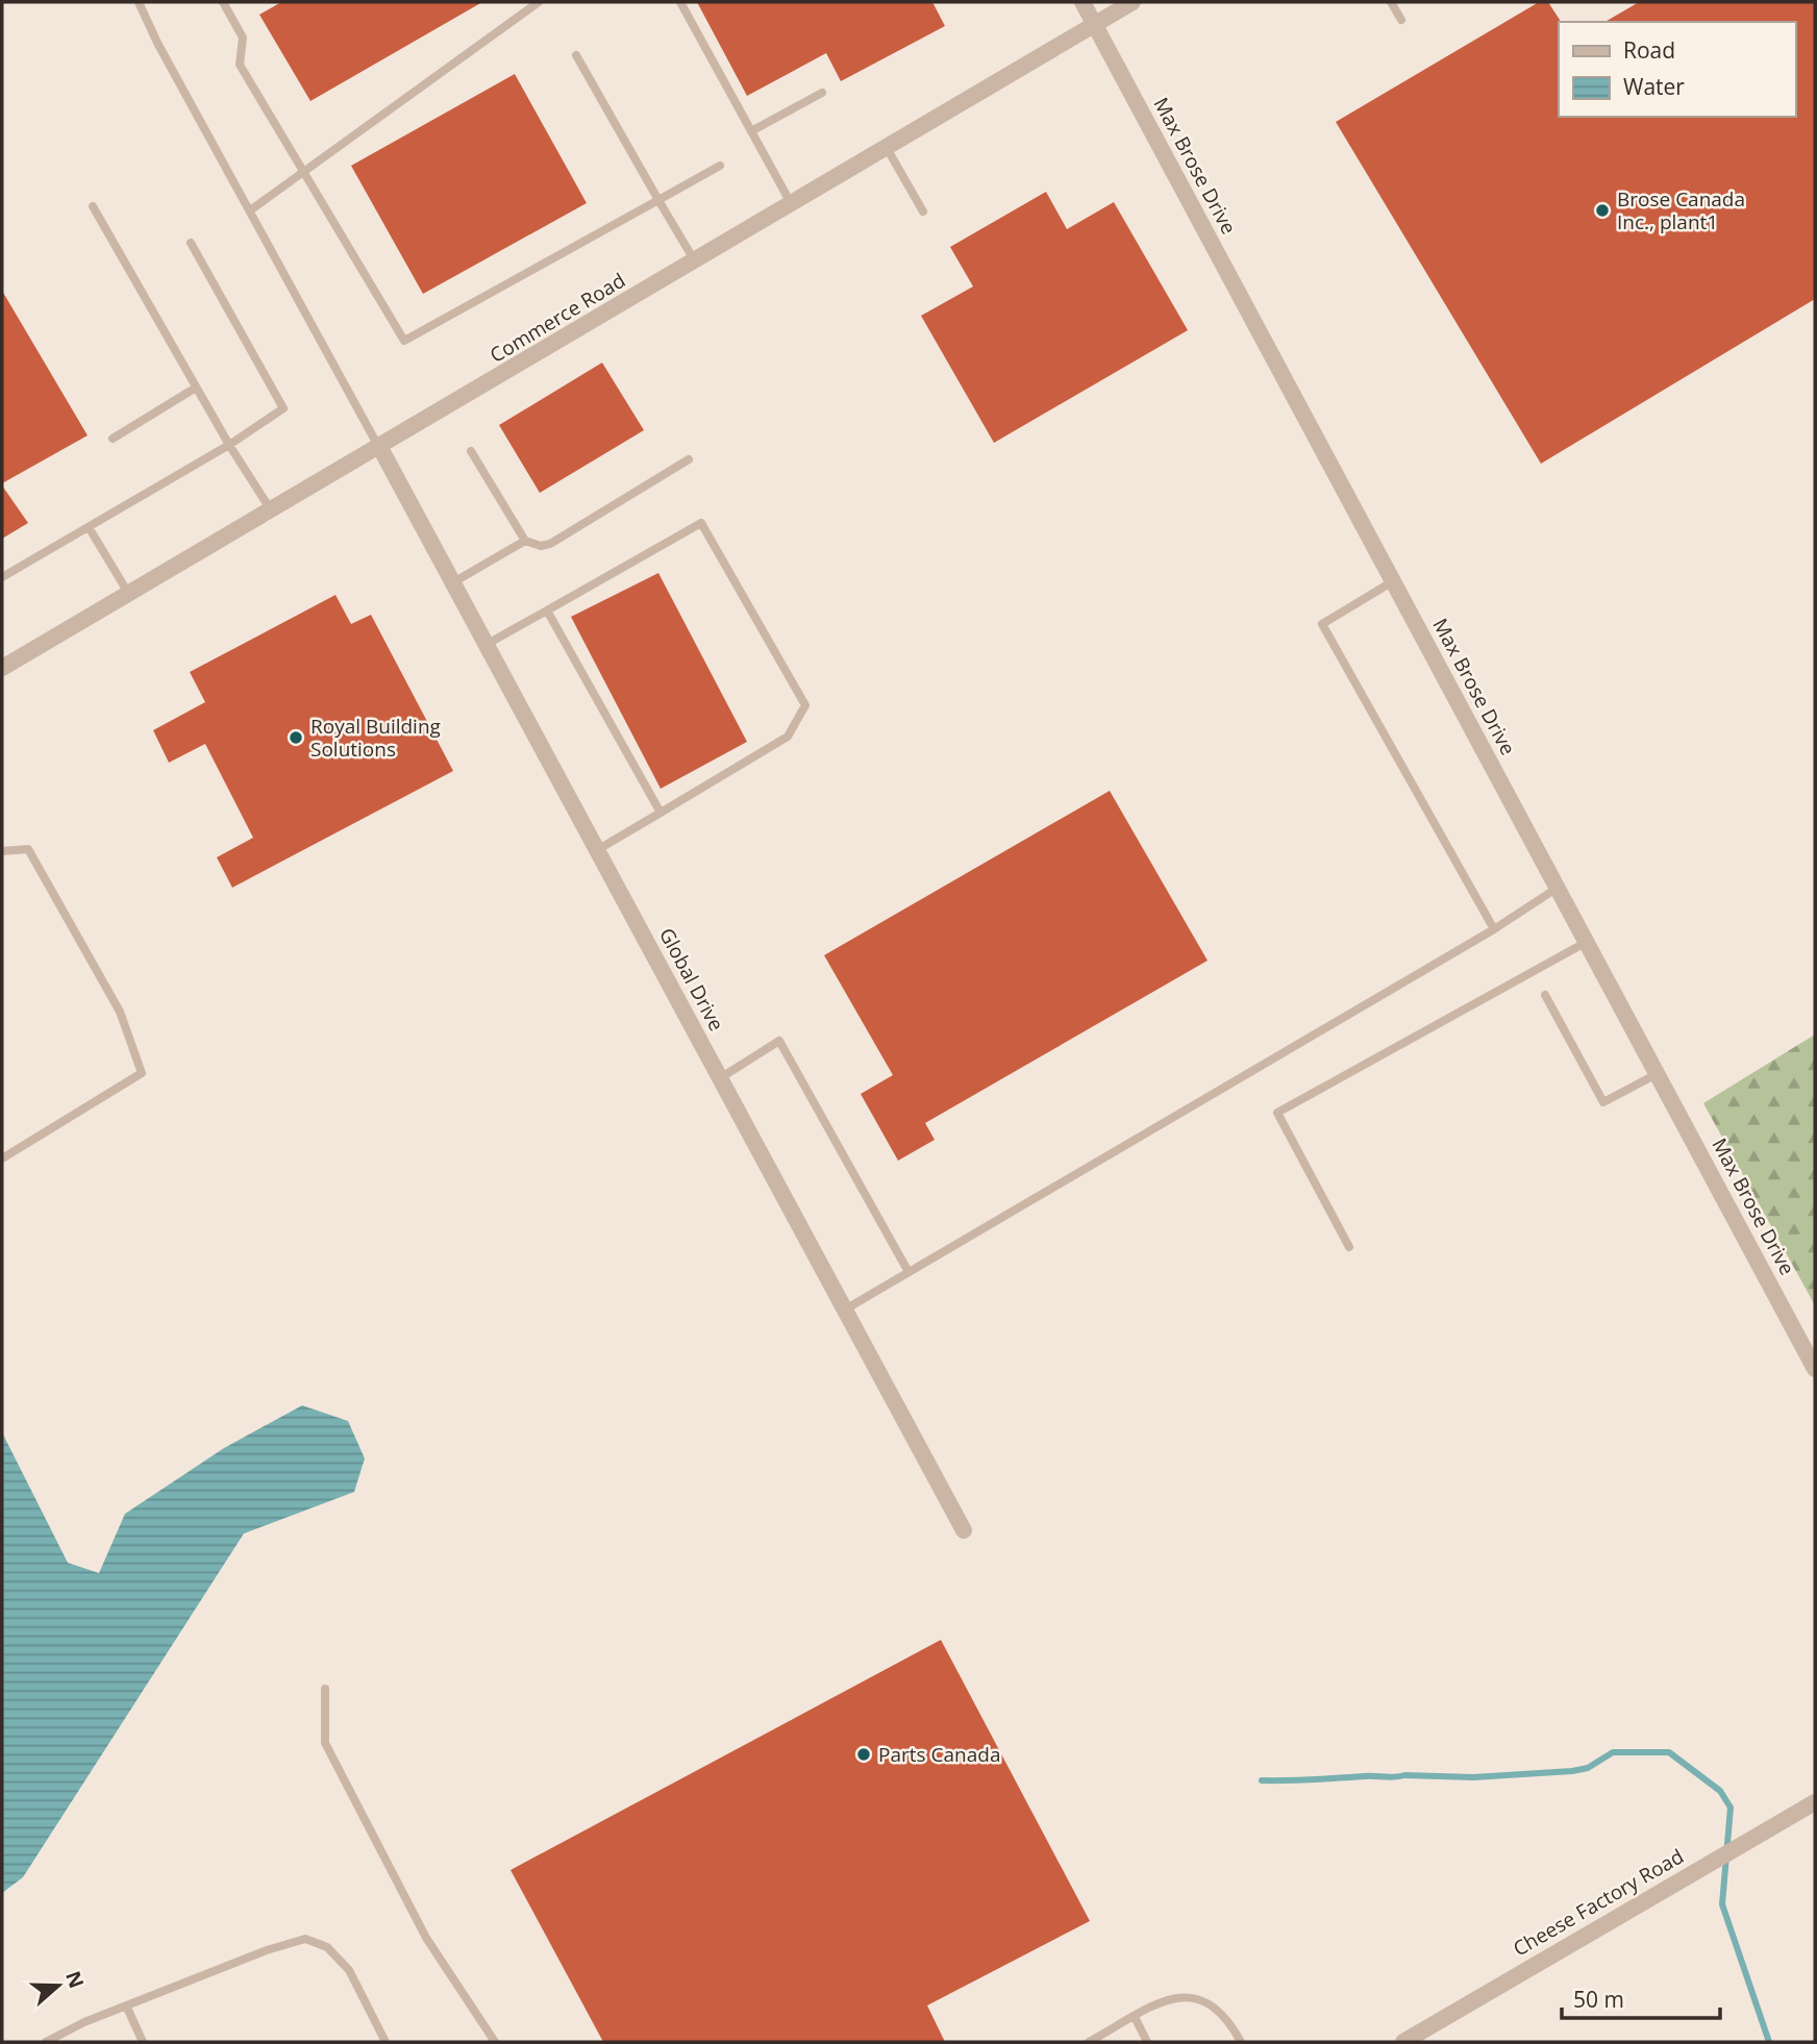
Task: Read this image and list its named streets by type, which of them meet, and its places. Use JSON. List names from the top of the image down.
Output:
{
  "streets": {
    "street": [
      "Max Brose Drive",
      "Commerce Road",
      "Global Drive",
      "Cheese Factory Road"
    ]
  },
  "crossings": [
    ["Max Brose Drive", "Commerce Road"],
    ["Commerce Road", "Global Drive"]
  ],
  "places": ["Brose Canada Inc., plant1", "Royal Building Solutions", "Parts Canada"],
  "legend": ["Road", "Water"],
  "scale_bar": "50 m",
  "north": "right"
}
